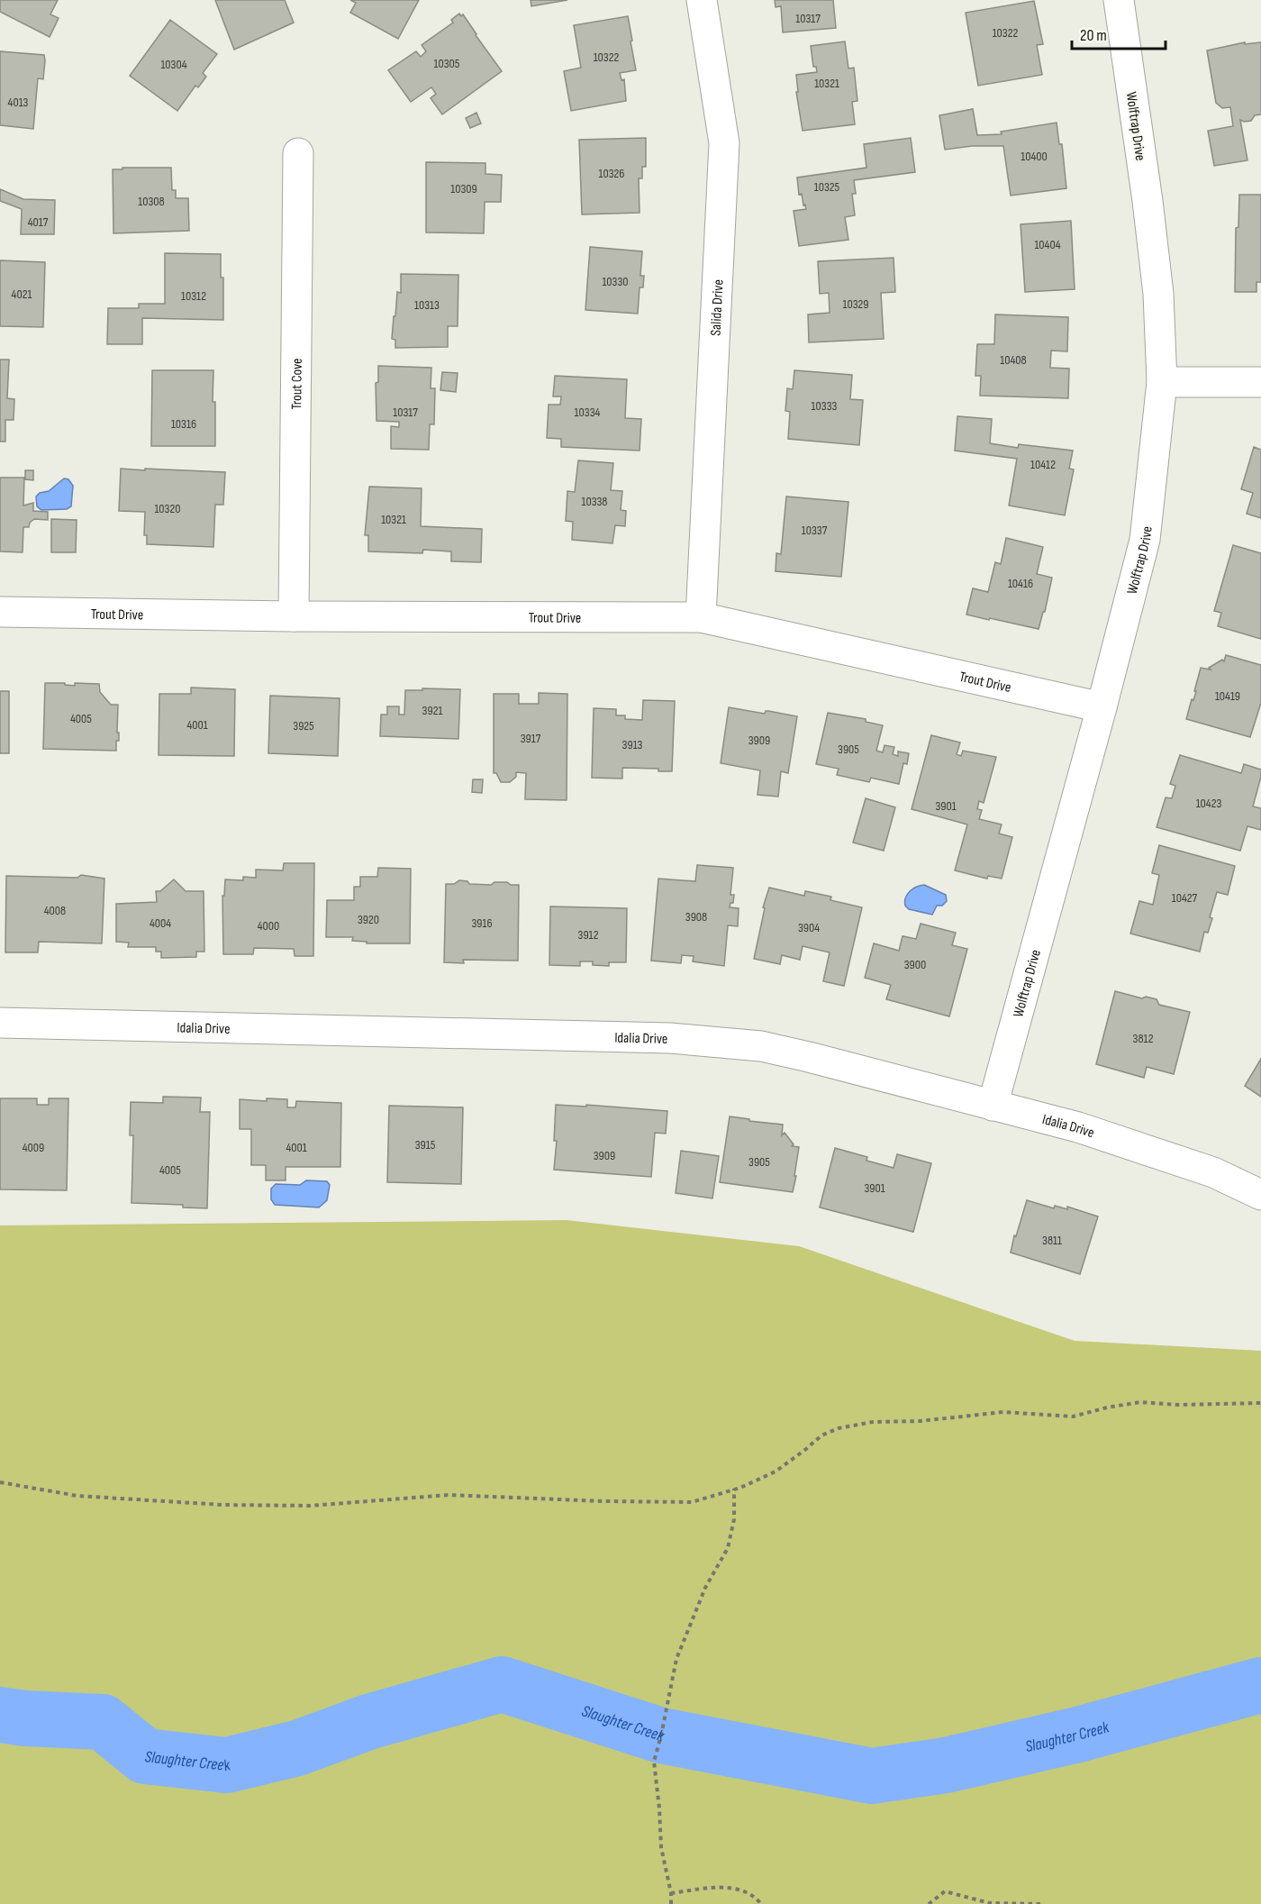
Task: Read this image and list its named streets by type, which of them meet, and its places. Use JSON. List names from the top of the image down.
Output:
{
  "streets": {
    "street": [
      "Wolftrap Drive",
      "Salida Drive",
      "Trout Cove",
      "Trout Drive",
      "Idalia Drive"
    ]
  },
  "crossings": [
    ["Wolftrap Drive", "Trout Drive"],
    ["Wolftrap Drive", "Idalia Drive"],
    ["Salida Drive", "Trout Drive"],
    ["Trout Cove", "Trout Drive"]
  ],
  "water": ["Slaughter Creek"],
  "house_numbers": [
    "10317",
    "10322",
    "10322",
    "10305",
    "10304",
    "10321",
    "4013",
    "10400",
    "10326",
    "10325",
    "10309",
    "10308",
    "4017",
    "10404",
    "10330",
    "4021",
    "10312",
    "10329",
    "10313",
    "10408",
    "10333",
    "10317",
    "10334",
    "10316",
    "10412",
    "10338",
    "10320",
    "10321",
    "10337",
    "10416",
    "10419",
    "3921",
    "4005",
    "4001",
    "3925",
    "3917",
    "3909",
    "3913",
    "3905",
    "10423",
    "3901",
    "10427",
    "4008",
    "3908",
    "3920",
    "4004",
    "3916",
    "4000",
    "3904",
    "3912",
    "3900",
    "3812",
    "3915",
    "4009",
    "4001",
    "3909",
    "3905",
    "4005",
    "3901",
    "3811"
  ],
  "scale_bar": "20 m"
}
